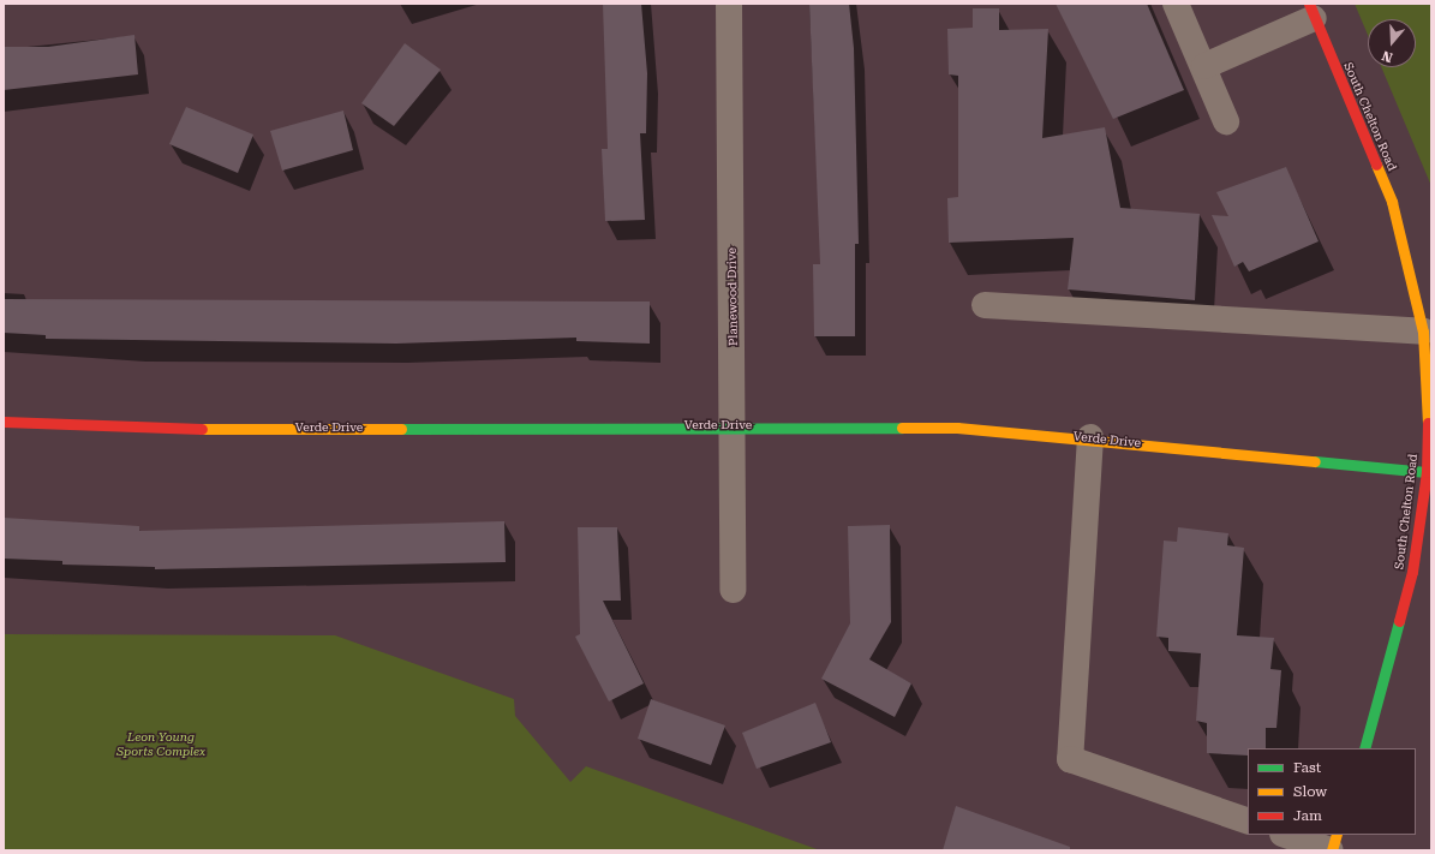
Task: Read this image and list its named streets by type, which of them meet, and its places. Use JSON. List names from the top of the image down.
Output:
{
  "streets": {
    "street": ["South Chelton Road", "Planewood Drive", "Verde Drive"]
  },
  "crossings": [
    ["South Chelton Road", "Verde Drive"],
    ["Planewood Drive", "Verde Drive"]
  ],
  "parks": ["Leon Young Sports Complex"],
  "legend": ["Fast", "Slow", "Jam"],
  "north": "bottom"
}
